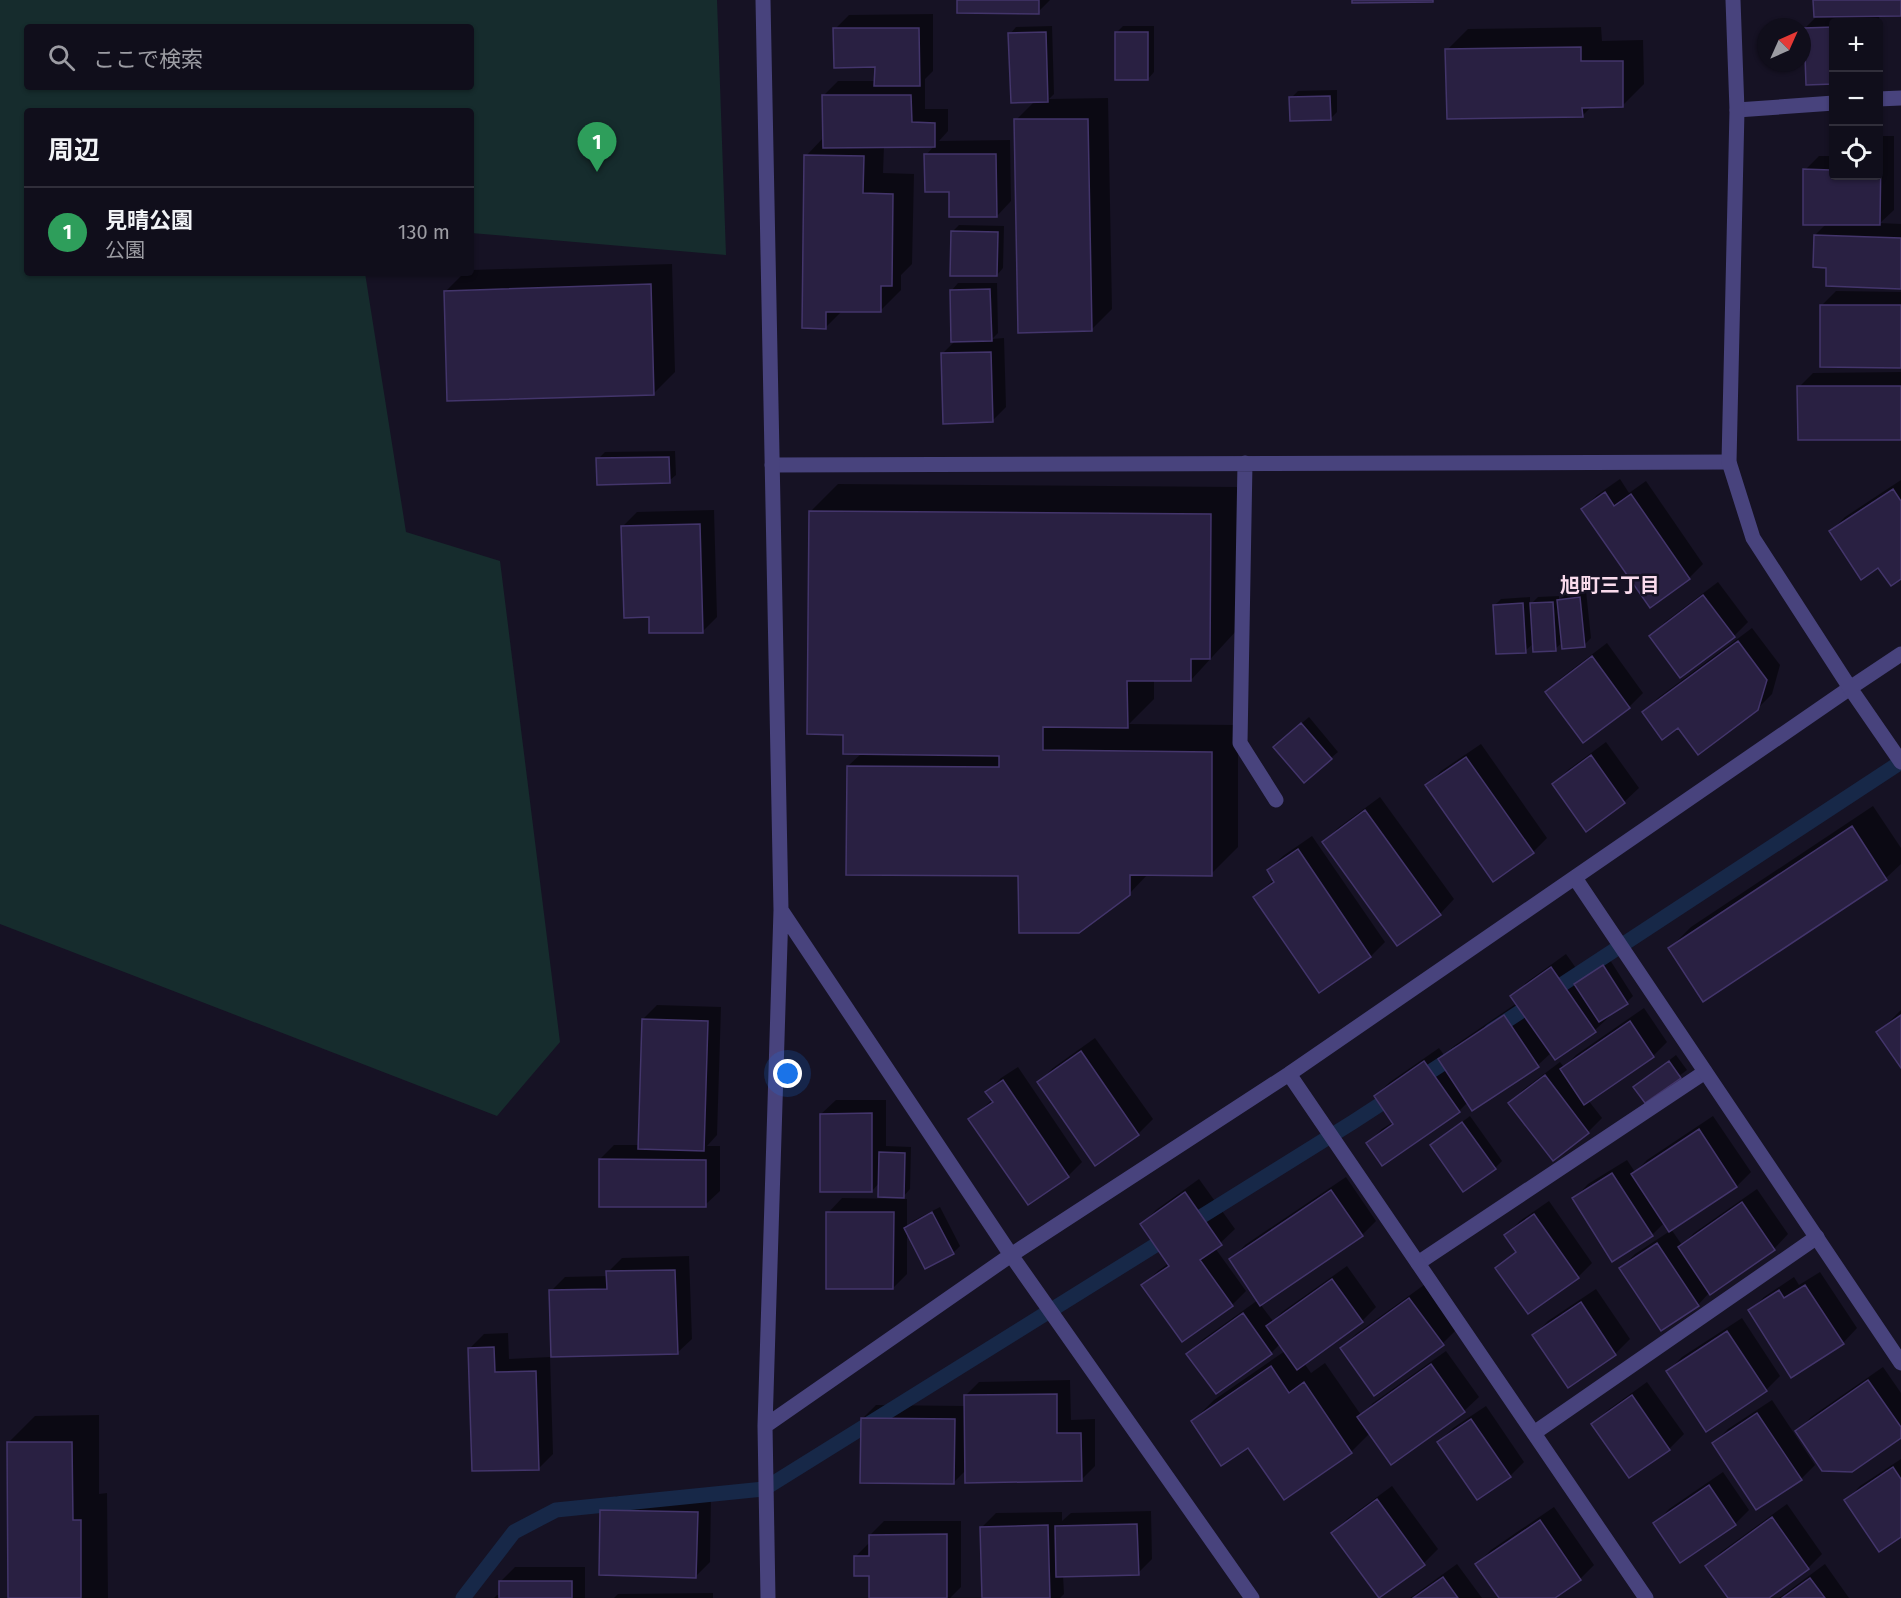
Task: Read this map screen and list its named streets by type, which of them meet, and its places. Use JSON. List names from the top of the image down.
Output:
{
  "districts": ["旭町三丁目"],
  "north": "top right",
  "page": {
    "map_buttons": ["+", "−"],
    "search": "ここで検索",
    "heading": "周辺",
    "pins": "1",
    "list": [
      {
        "mark": "1",
        "name": "見晴公園",
        "note": "公園",
        "value": "130 m"
      }
    ]
  }
}
